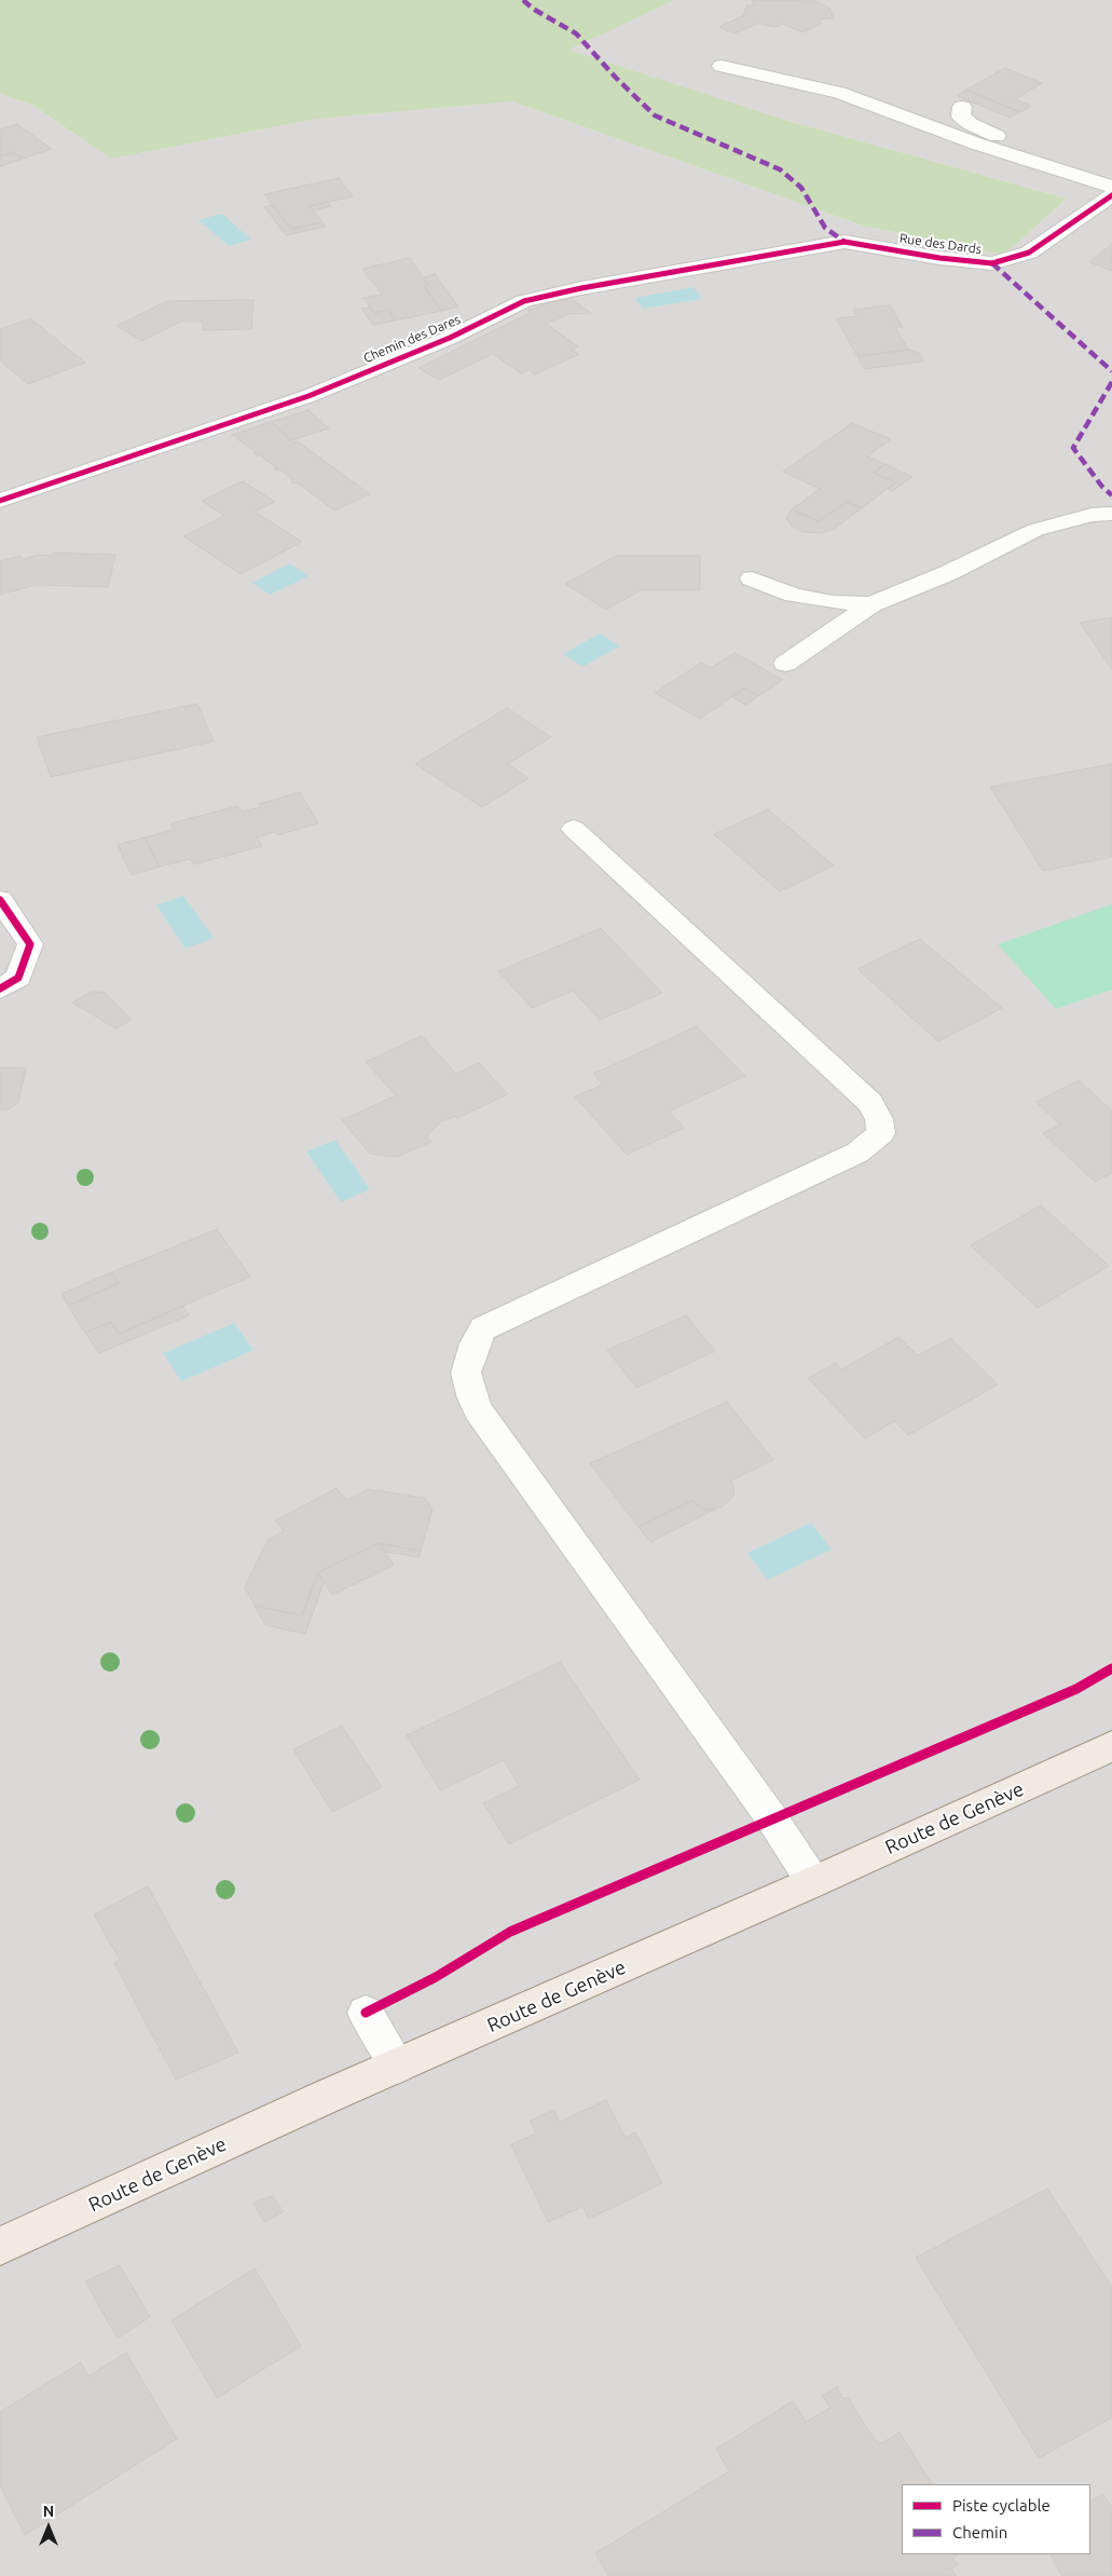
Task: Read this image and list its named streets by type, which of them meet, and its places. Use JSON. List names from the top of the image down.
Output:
{
  "streets": {
    "main road": ["Route de Genève"],
    "street": ["Rue des Dards", "Chemin des Dares"]
  },
  "crossings": [
    ["Rue des Dards", "Chemin des Dares"]
  ],
  "legend": ["Piste cyclable", "Chemin"],
  "north": "top"
}
